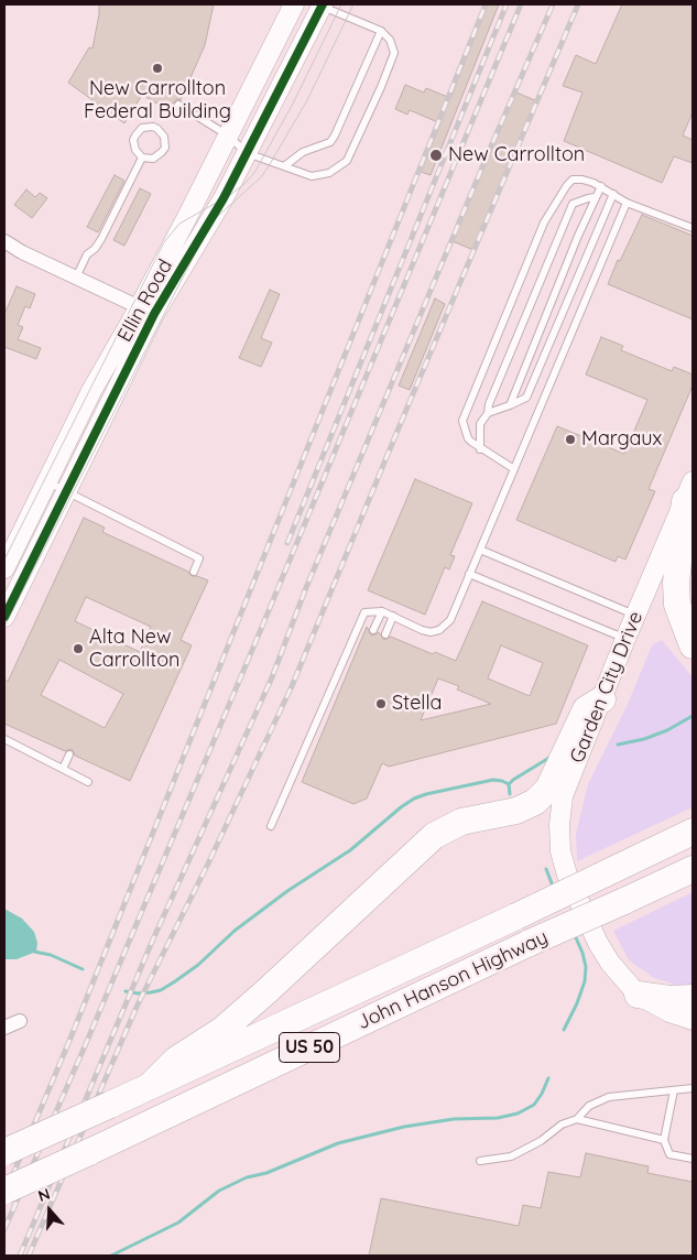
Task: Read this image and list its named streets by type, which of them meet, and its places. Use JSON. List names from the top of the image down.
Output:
{
  "streets": {
    "highway": ["John Hanson Highway", "US 50"],
    "street": ["Ellin Road", "Garden City Drive"]
  },
  "places": [
    "New Carrollton Federal Building",
    "New Carrollton",
    "Margaux",
    "Alta New Carrollton",
    "Stella"
  ],
  "north": "top"
}
